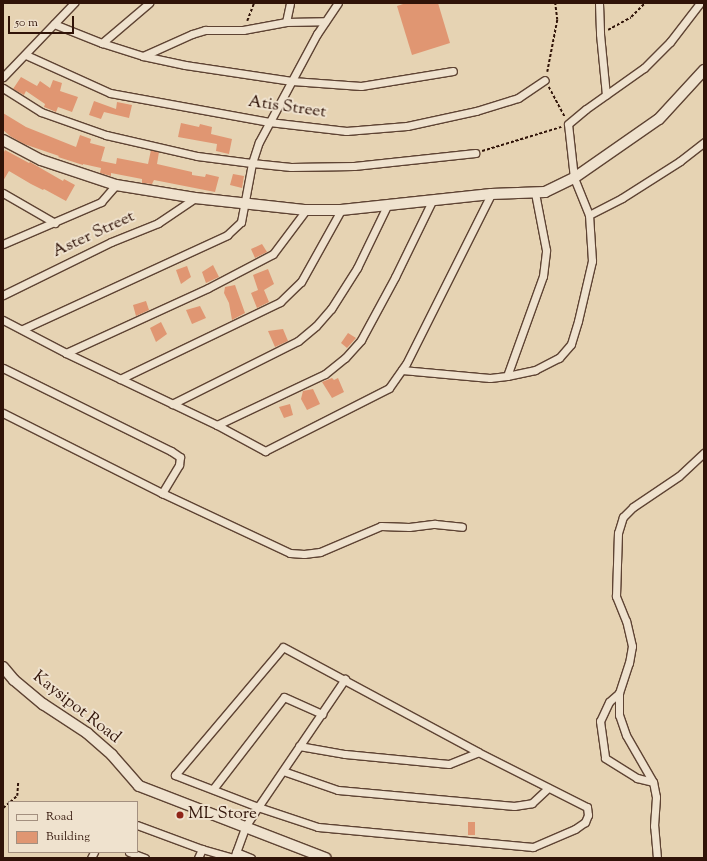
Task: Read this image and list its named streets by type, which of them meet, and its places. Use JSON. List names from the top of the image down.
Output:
{
  "streets": {
    "street": ["Atis Street", "Aster Street", "Kaysipot Road"]
  },
  "places": ["ML Store"],
  "legend": ["Road", "Building"],
  "scale_bar": "50 m"
}
